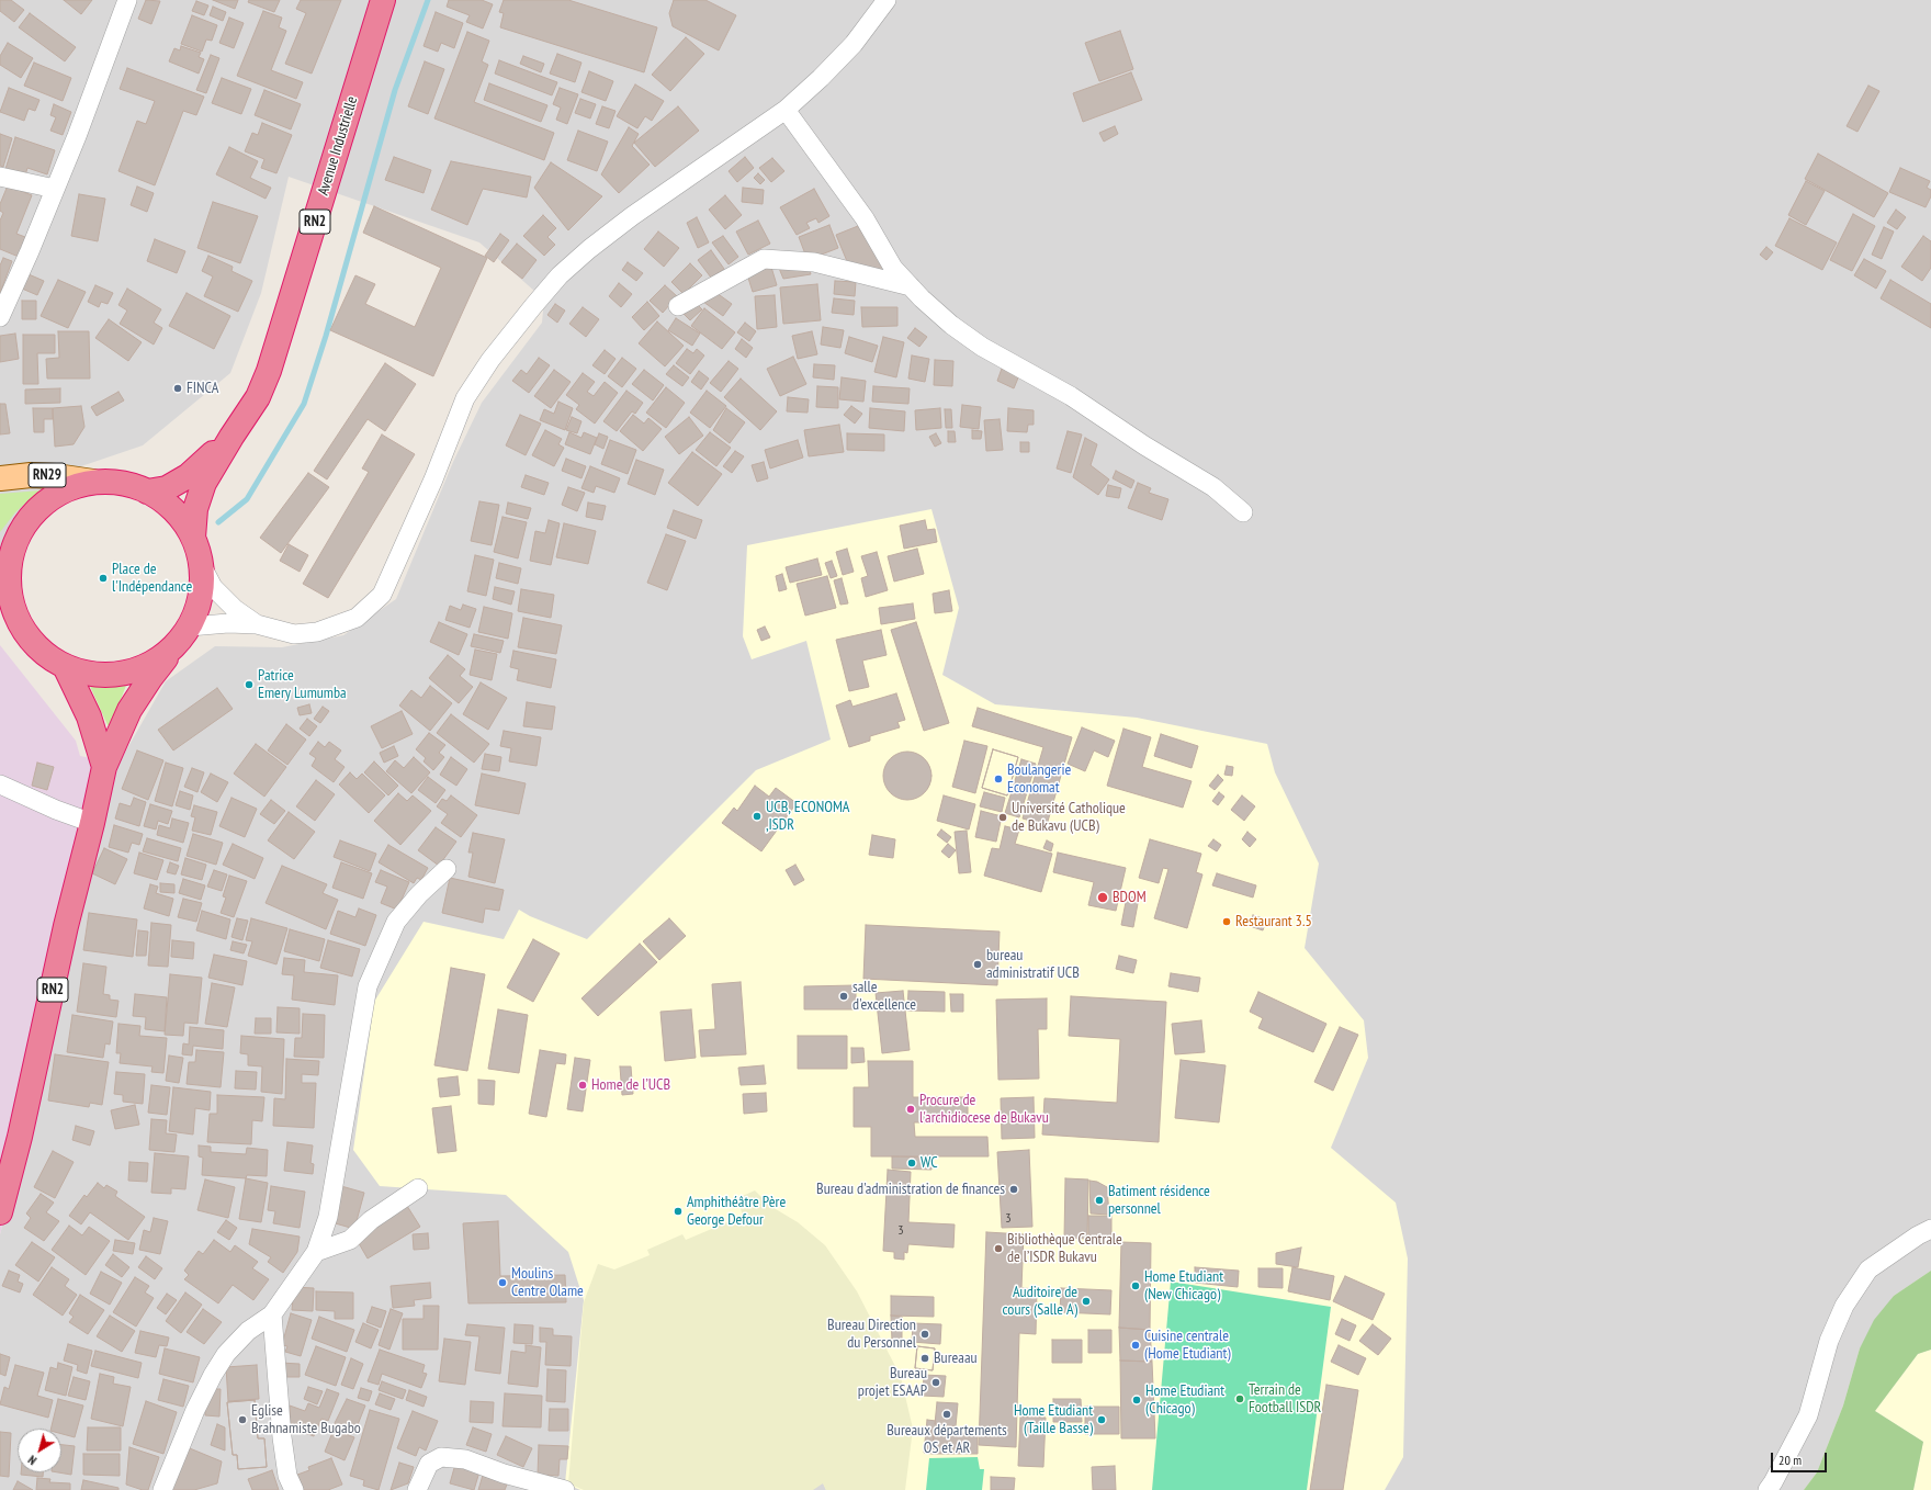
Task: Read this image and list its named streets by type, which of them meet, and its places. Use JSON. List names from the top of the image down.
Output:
{
  "streets": {
    "highway": ["Avenue Industrielle", "RN2"],
    "main road": ["RN29"]
  },
  "places": [
    "FINCA",
    "Place de l'Indépendance",
    "Patrice Emery Lumumba",
    "Boulangerie Economat",
    "UCB, ECONOMA ,ISDR",
    "Université Catholique de Bukavu (UCB)",
    "BDOM",
    "Restaurant 3.5",
    "bureau administratif UCB",
    "salle d'excellence",
    "Home de l’UCB",
    "Procure de l'archidiocese de Bukavu",
    "WC",
    "Bureau d'administration de finances",
    "Batiment résidence personnel",
    "Amphithéâtre Père George Defour",
    "Bibliothèque Centrale de l’ISDR Bukavu",
    "Moulins Centre Olame",
    "Home Etudiant (New Chicago)",
    "Auditoire de cours (Salle A)",
    "Bureau Direction du Personnel",
    "Cuisine centrale (Home Etudiant)",
    "Bureaau",
    "Bureau projet ESAAP",
    "Terrain de Football ISDR",
    "Home Etudiant (Chicago)",
    "Bureaux départements OS et AR",
    "Eglise Brahnamiste Bugabo",
    "Home Etudiant (Taille Basse)"
  ],
  "house_numbers": ["3", "3"],
  "scale_bar": "20 m",
  "north": "bottom left"
}
